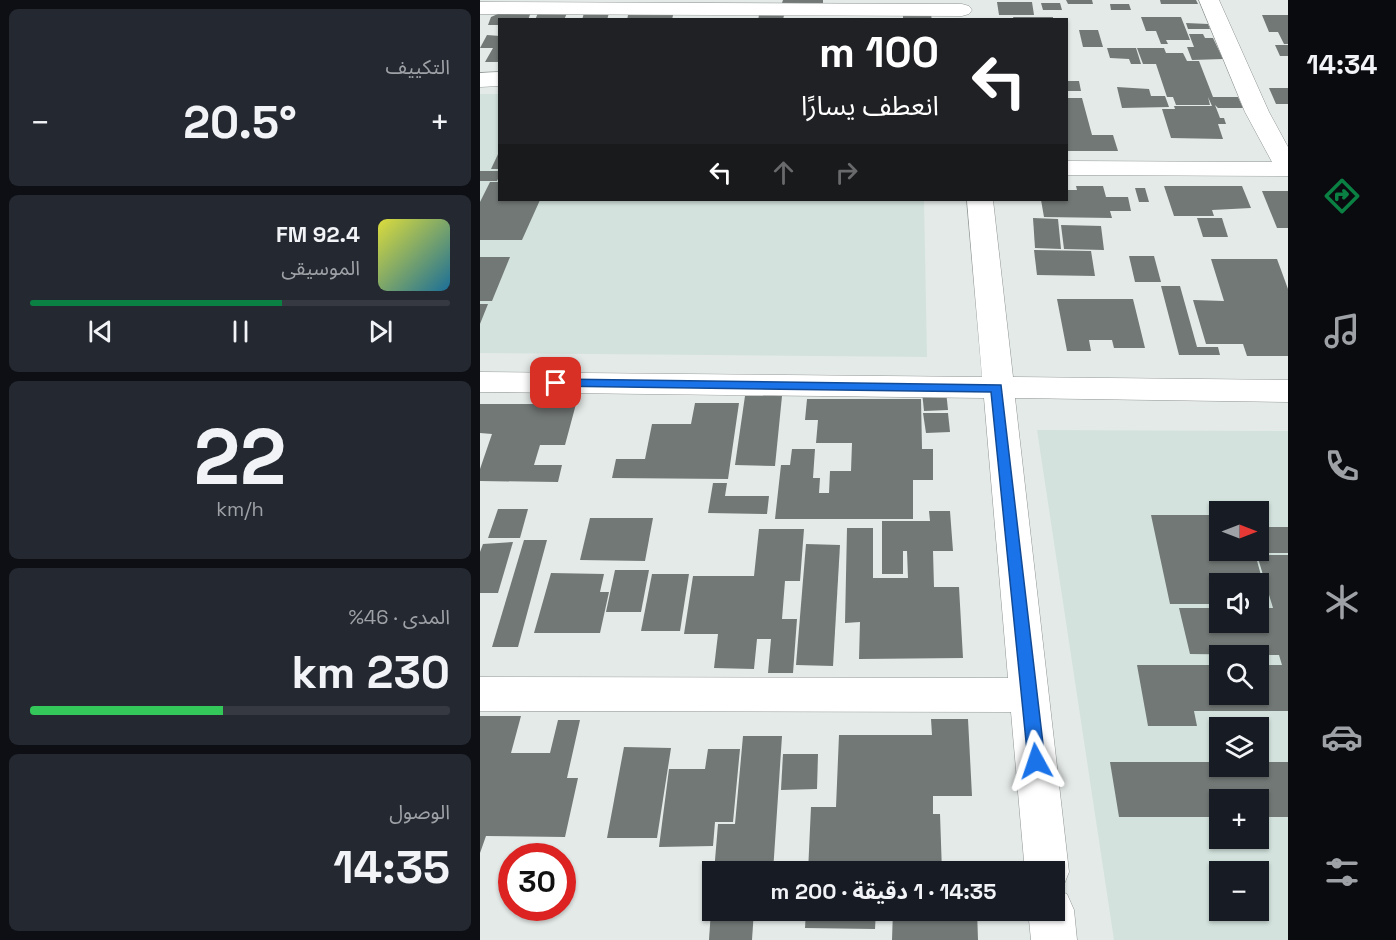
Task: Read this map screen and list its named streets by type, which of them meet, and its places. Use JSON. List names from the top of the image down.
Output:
{
  "north": "right",
  "page": {
    "tabs": "14:34",
    "tile": [
      "التكييف",
      ["22", "km/h"],
      ["المدى · 46%", "230 km"],
      ["الوصول", "14:35"]
    ],
    "turn": ["100 m", "انعطف يسارًا"],
    "heat": ["−", "20.5°", "+"],
    "song": ["92.4 FM", "الموسيقى"],
    "map_buttons": ["+", "−"],
    "limit": "30",
    "trip": "14:35 · 1 دقيقة · 200 m"
  }
}
